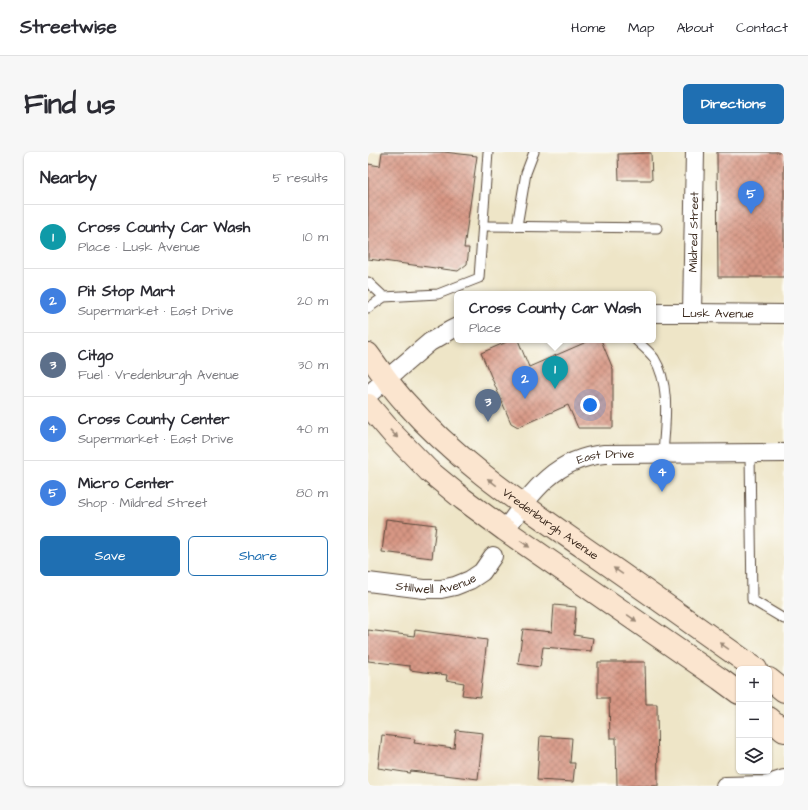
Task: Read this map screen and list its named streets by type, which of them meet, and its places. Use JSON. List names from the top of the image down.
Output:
{
  "streets": {
    "street": [
      "Mildred Street",
      "Lusk Avenue",
      "East Drive",
      "Vredenburgh Avenue",
      "Stillwell Avenue"
    ]
  },
  "crossings": [
    ["Mildred Street", "Lusk Avenue"],
    ["East Drive", "Vredenburgh Avenue"]
  ],
  "page": {
    "header": "Streetwise",
    "nav": [
      "Home",
      "Map",
      "About",
      "Contact"
    ],
    "buttons": [
      "Directions",
      ["Save", "Share"]
    ],
    "title": "Find us",
    "heading": ["Nearby", "5 results"],
    "pins": [
      "5",
      "1",
      "2",
      "3",
      "4"
    ],
    "list": [
      {
        "mark": "1",
        "name": "Cross County Car Wash",
        "note": "Place · Lusk Avenue",
        "value": "10 m"
      },
      {
        "mark": "2",
        "name": "Pit Stop Mart",
        "note": "Supermarket · East Drive",
        "value": "20 m"
      },
      {
        "mark": "3",
        "name": "Citgo",
        "note": "Fuel · Vredenburgh Avenue",
        "value": "30 m"
      },
      {
        "mark": "4",
        "name": "Cross County Center",
        "note": "Supermarket · East Drive",
        "value": "40 m"
      },
      {
        "mark": "5",
        "name": "Micro Center",
        "note": "Shop · Mildred Street",
        "value": "80 m"
      }
    ],
    "popup": ["Cross County Car Wash", "Place"],
    "map_buttons": ["+", "−"]
  }
}
